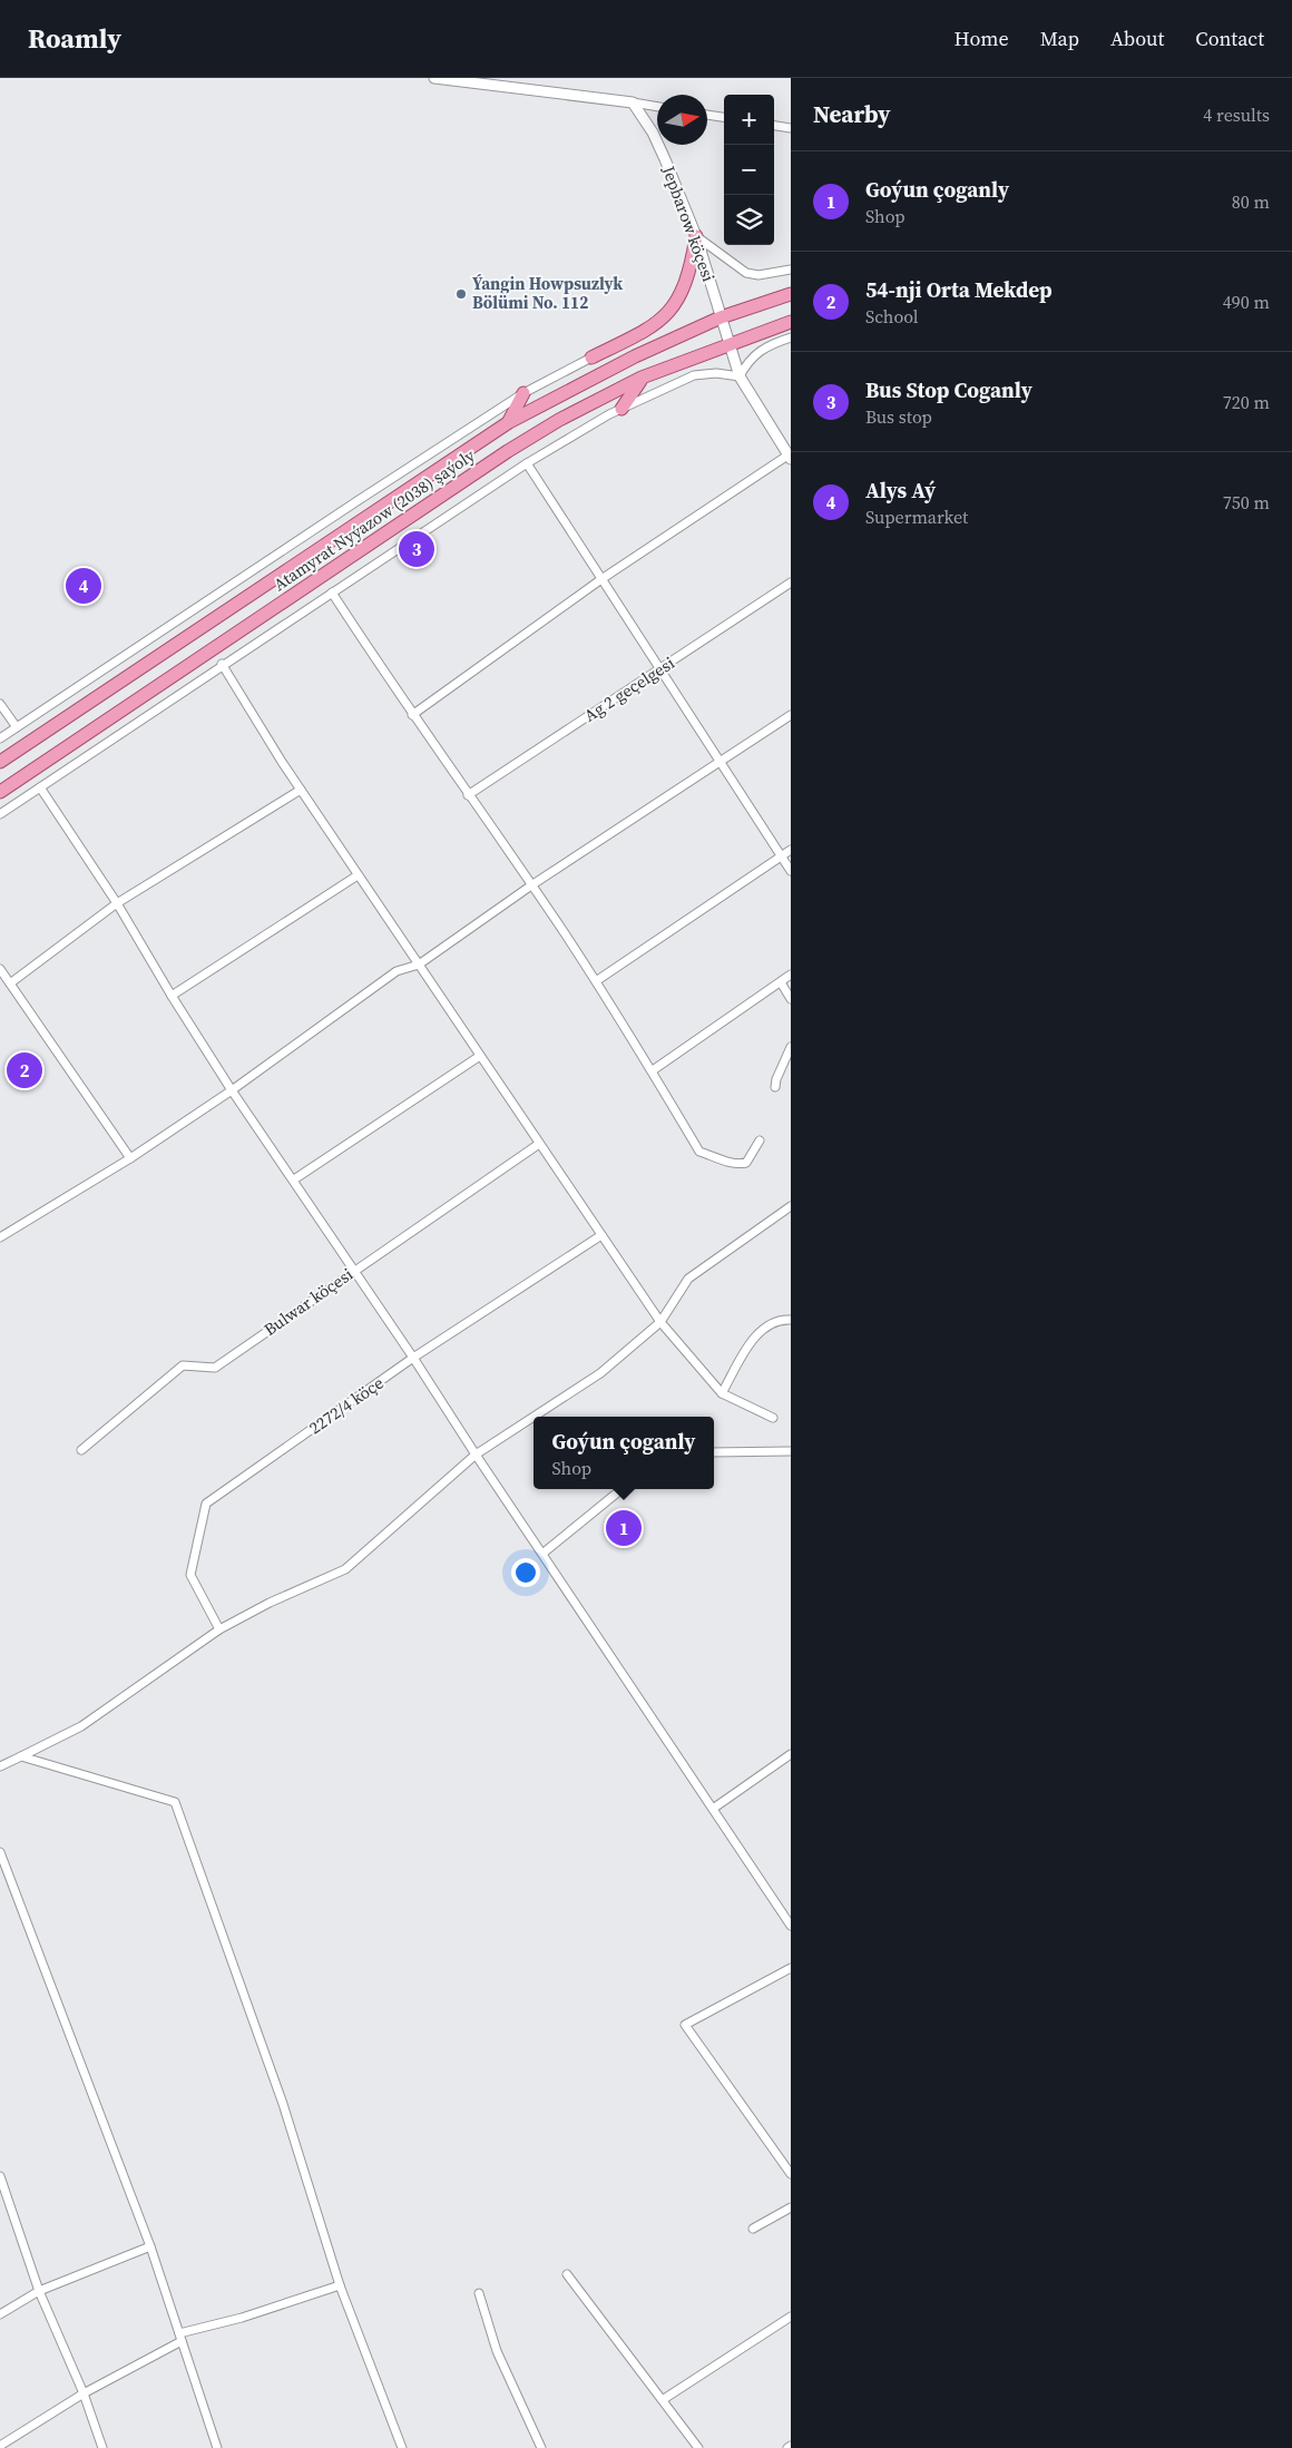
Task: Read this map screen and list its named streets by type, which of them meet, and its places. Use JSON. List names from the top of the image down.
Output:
{
  "streets": {
    "main road": ["Atamyrat Nyýazow (2038) şaýoly"],
    "street": [
      "Jepbarow köçesi",
      "Ag 2 geçelgesi",
      "Bulwar köçesi",
      "2272/4 köçe"
    ]
  },
  "crossings": [
    ["Jepbarow köçesi", "Atamyrat Nyýazow (2038) şaýoly"]
  ],
  "places": ["Ýangin Howpsuzlyk Bölümi No. 112"],
  "north": "right",
  "page": {
    "header": "Roamly",
    "nav": [
      "Home",
      "Map",
      "About",
      "Contact"
    ],
    "heading": ["Nearby", "4 results"],
    "map_buttons": ["+", "−"],
    "list": [
      {
        "mark": "1",
        "name": "Goýun çoganly",
        "note": "Shop",
        "value": "80 m"
      },
      {
        "mark": "2",
        "name": "54-nji Orta Mekdep",
        "note": "School",
        "value": "490 m"
      },
      {
        "mark": "3",
        "name": "Bus Stop Coganly",
        "note": "Bus stop",
        "value": "720 m"
      },
      {
        "mark": "4",
        "name": "Alys Aý",
        "note": "Supermarket",
        "value": "750 m"
      }
    ],
    "pins": [
      "3",
      "4",
      "2",
      "1"
    ],
    "popup": ["Goýun çoganly", "Shop"]
  }
}
